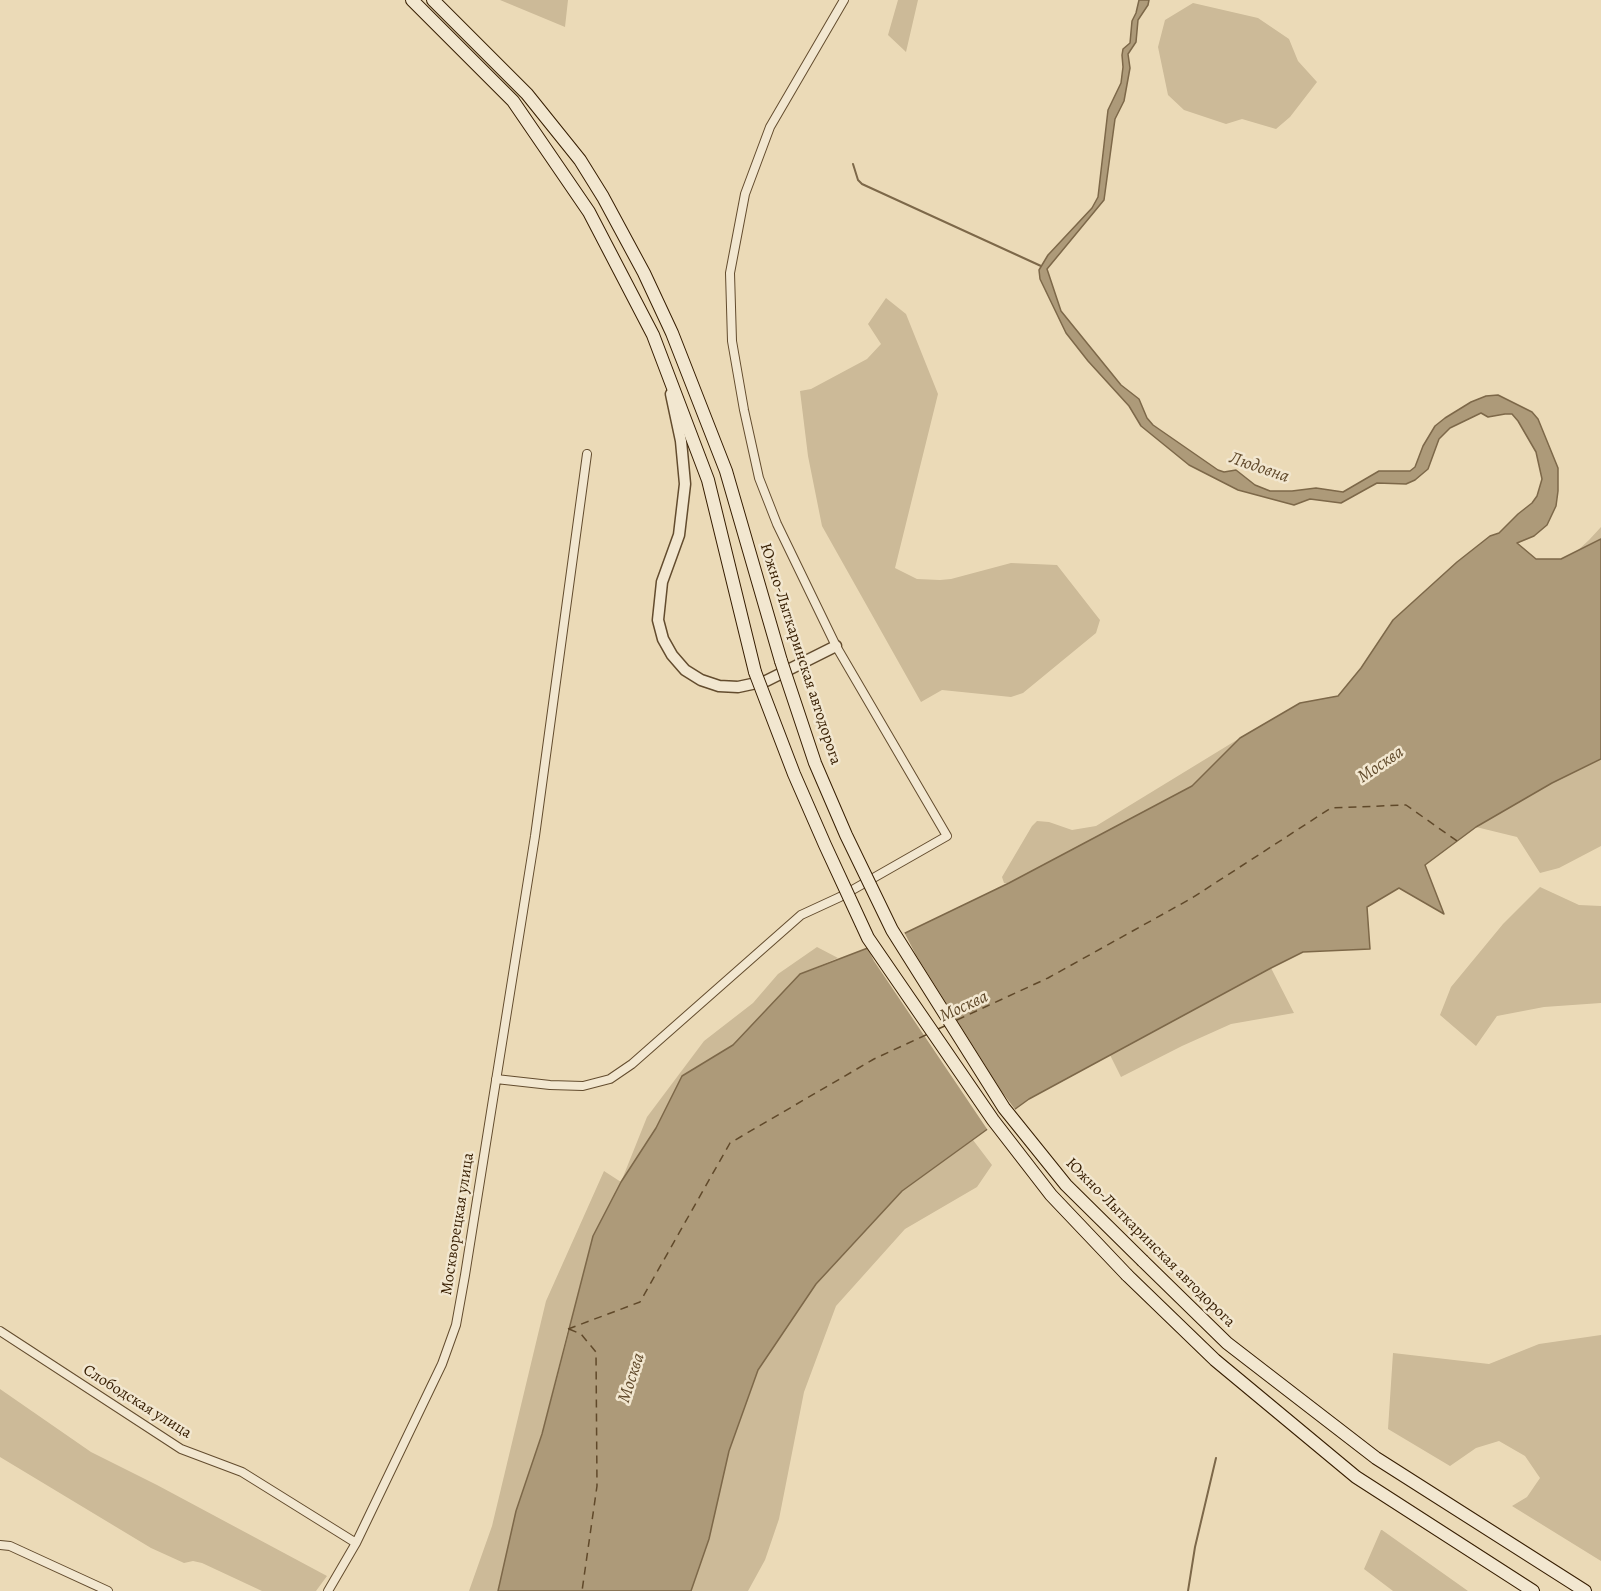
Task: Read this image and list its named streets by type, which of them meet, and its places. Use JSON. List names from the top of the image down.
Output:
{
  "streets": {
    "main road": ["Южно-Лыткаринская автодорога"],
    "street": ["Москворецкая улица", "Слободская улица"]
  },
  "crossings": [
    ["Москворецкая улица", "Слободская улица"]
  ],
  "water": ["Людовна", "Москва"]
}
